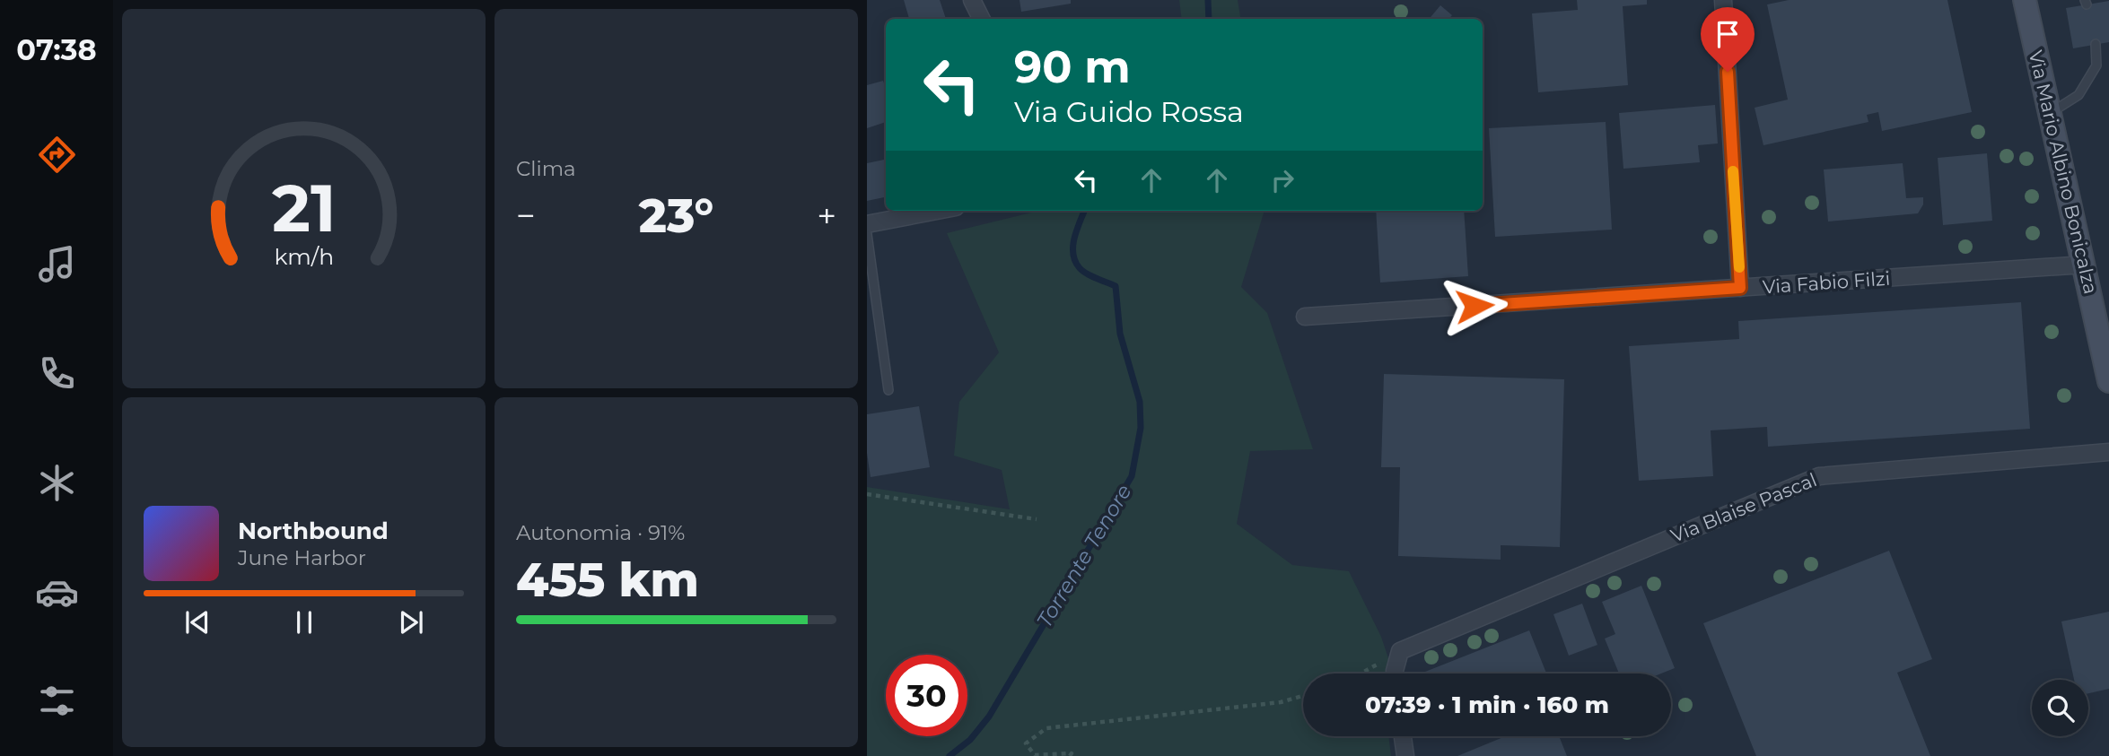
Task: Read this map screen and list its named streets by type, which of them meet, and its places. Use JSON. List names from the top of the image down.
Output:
{
  "streets": {
    "main road": ["Via Mario Albino Bonicalza"],
    "street": ["Via Fabio Filzi", "Via Blaise Pascal"]
  },
  "crossings": [
    ["Via Mario Albino Bonicalza", "Via Fabio Filzi"]
  ],
  "water": ["Torrente Tenore"],
  "page": {
    "tabs": "07:38",
    "tile": [
      "Clima",
      ["Autonomia · 91%", "455 km"]
    ],
    "turn": ["90 m", "Via Guido Rossa"],
    "heat": ["−", "23°", "+"],
    "song": ["Northbound", "June Harbor"],
    "limit": "30",
    "trip": "07:39 · 1 min · 160 m",
    "gauge": ["21", "km/h"]
  }
}
